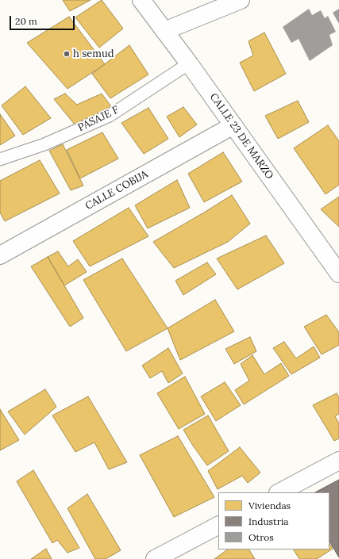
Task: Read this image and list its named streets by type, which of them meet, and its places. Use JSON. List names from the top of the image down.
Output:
{
  "streets": {
    "street": ["CALLE 23 DE MARZO", "CALLE COBIJA"],
    "lane": ["PASAJE F"]
  },
  "crossings": [
    ["PASAJE F", "CALLE 23 DE MARZO"],
    ["CALLE 23 DE MARZO", "CALLE COBIJA"]
  ],
  "places": ["h semud"],
  "legend": ["Viviendas", "Industria", "Otros"],
  "scale_bar": "20 m"
}
